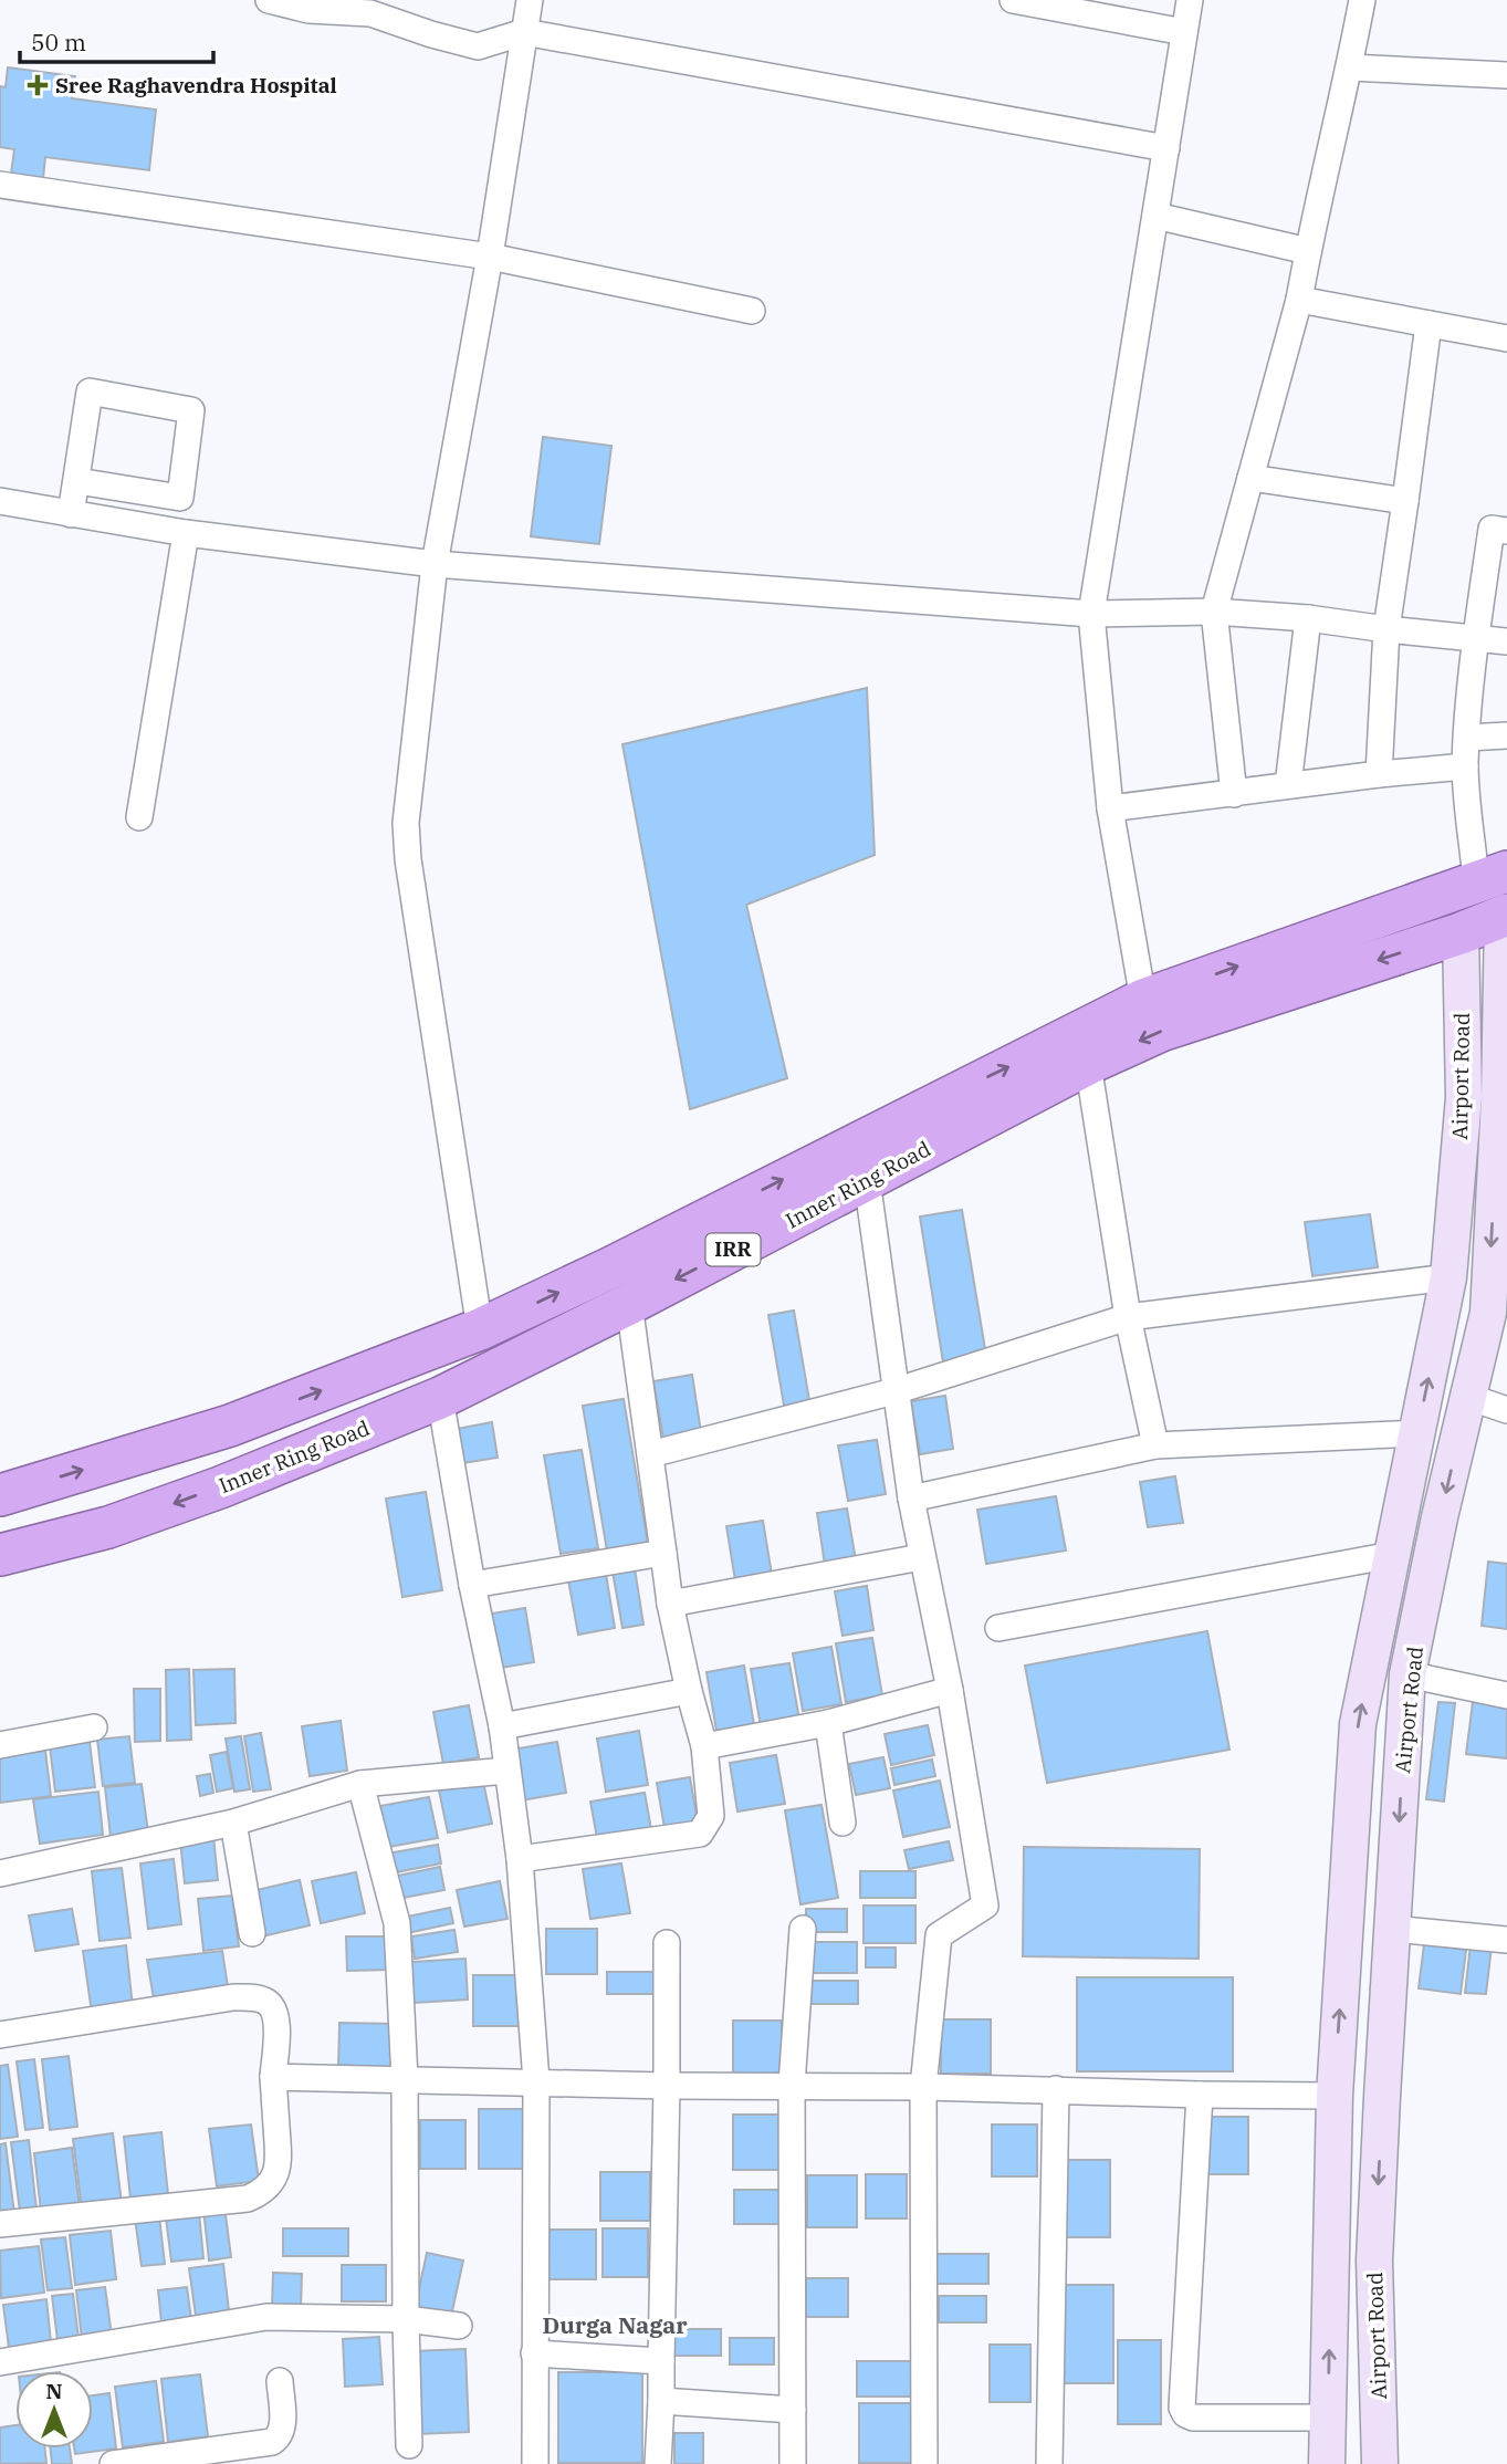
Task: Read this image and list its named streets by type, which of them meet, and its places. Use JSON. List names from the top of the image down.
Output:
{
  "streets": {
    "highway": ["Inner Ring Road", "IRR"],
    "main road": ["Airport Road"]
  },
  "crossings": [
    ["Airport Road", "Inner Ring Road"]
  ],
  "districts": ["Durga Nagar"],
  "places": {
    "health": ["Sree Raghavendra Hospital"]
  },
  "scale_bar": "50 m",
  "north": "top"
}
